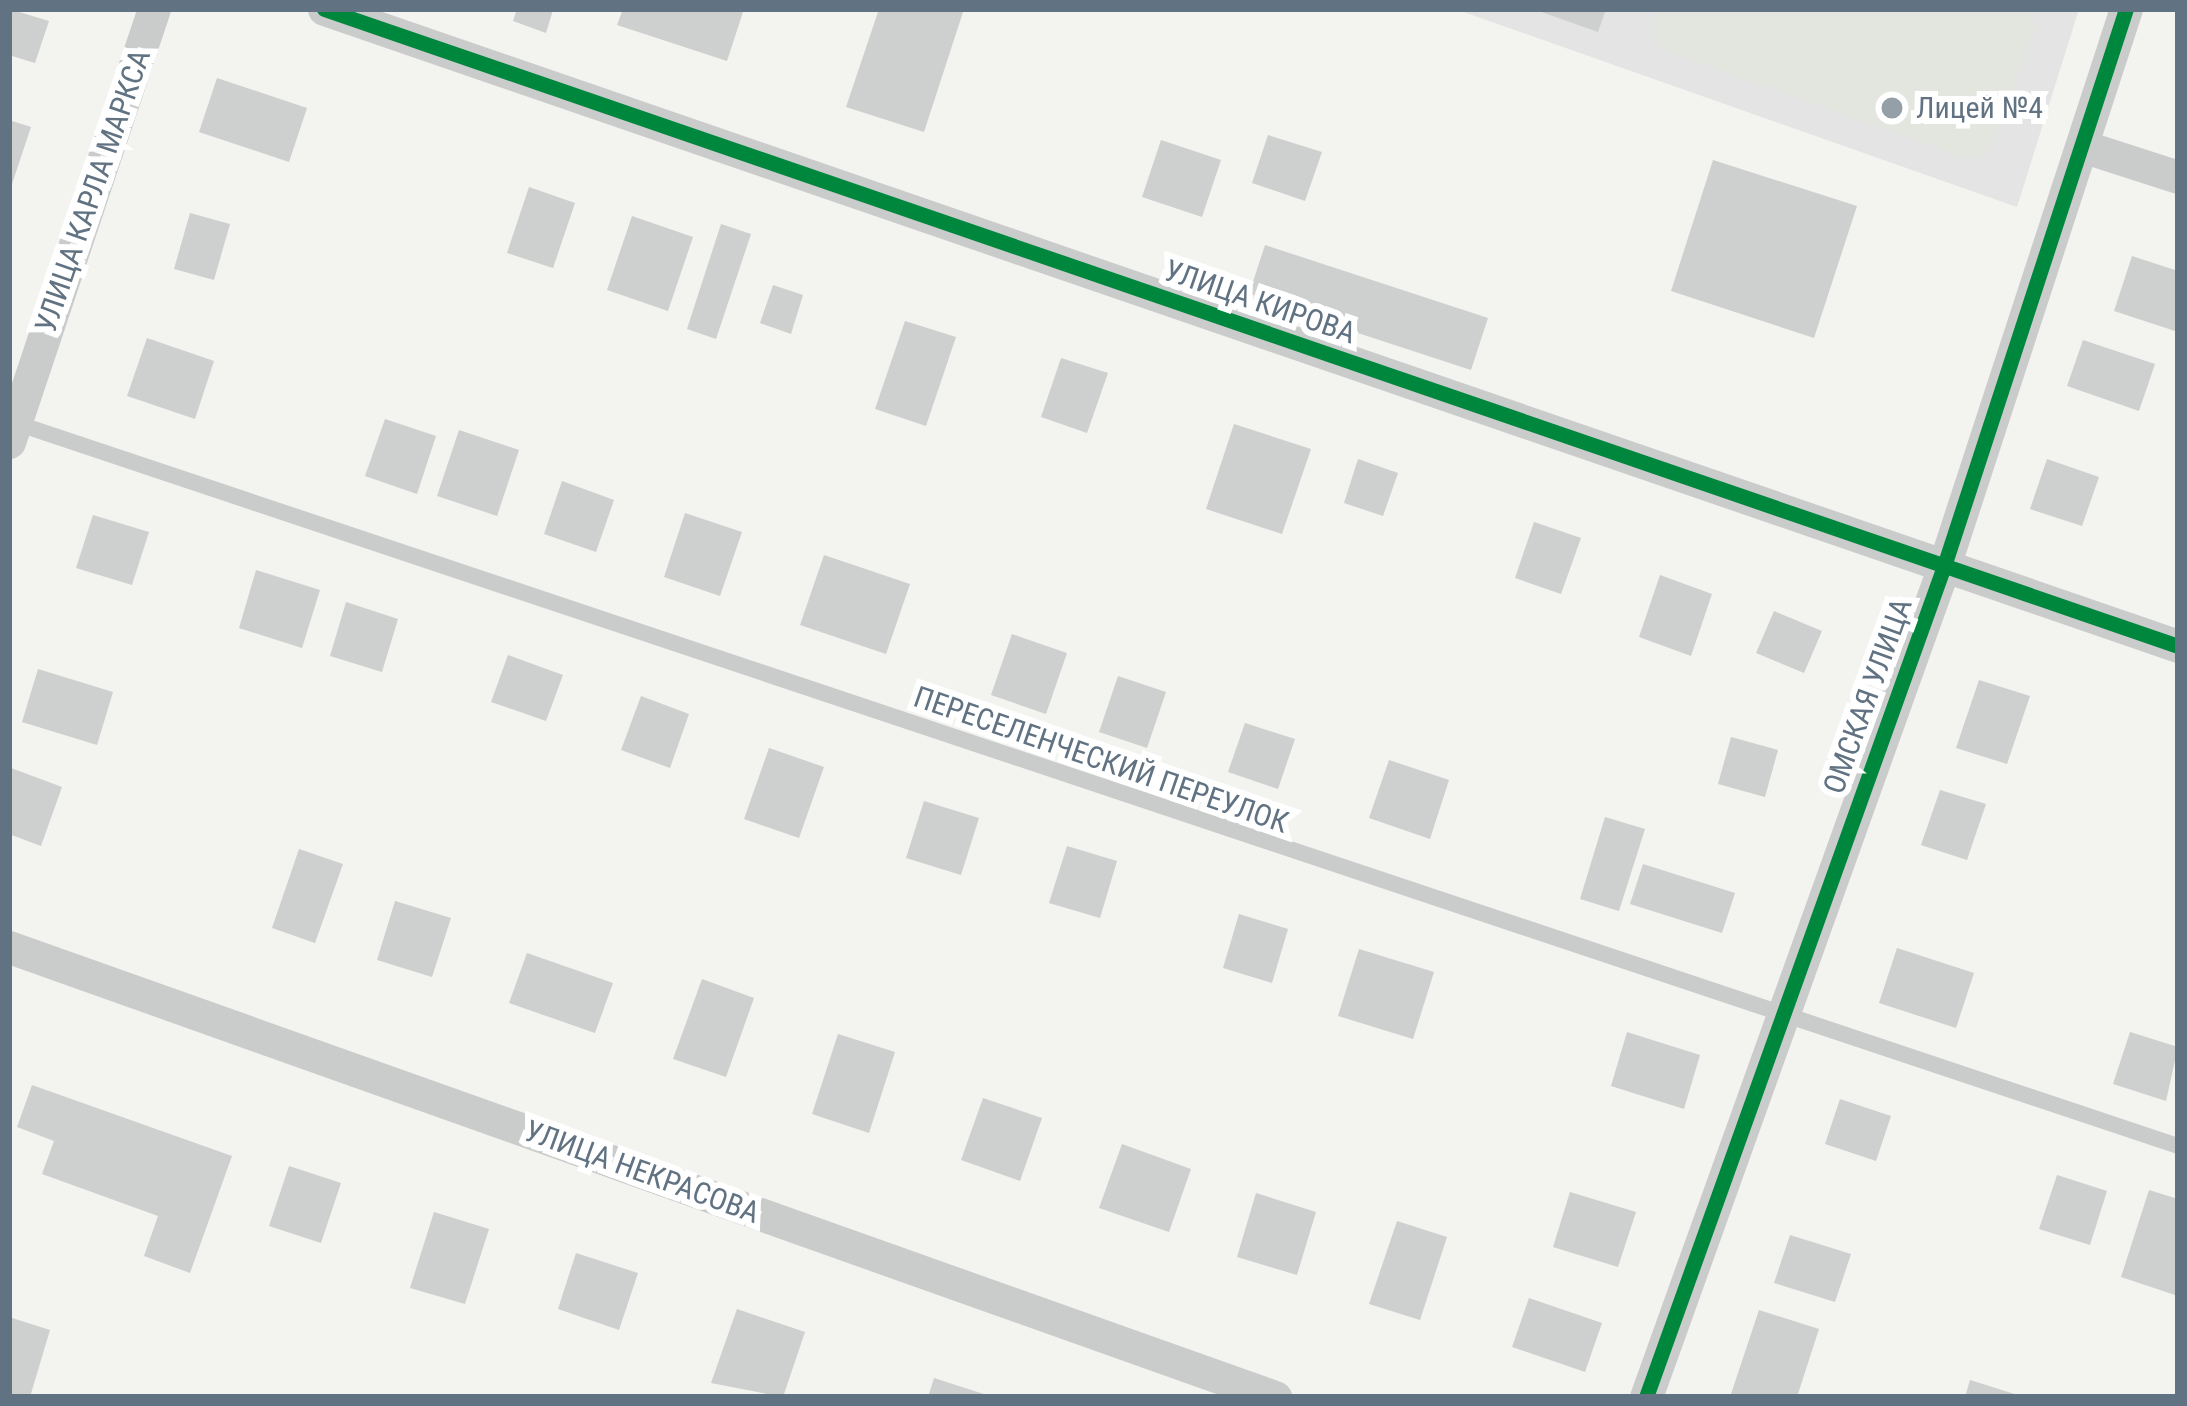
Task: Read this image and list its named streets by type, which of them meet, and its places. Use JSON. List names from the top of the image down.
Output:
{
  "streets": {
    "street": [
      "УЛИЦА КАРЛА МАРКСА",
      "УЛИЦА КИРОВА",
      "ОМСКАЯ УЛИЦА",
      "УЛИЦА НЕКРАСОВА"
    ],
    "lane": ["ПЕРЕСЕЛЕНЧЕСКИЙ ПЕРЕУЛОК"]
  },
  "crossings": [
    ["УЛИЦА КАРЛА МАРКСА", "ПЕРЕСЕЛЕНЧЕСКИЙ ПЕРЕУЛОК"],
    ["УЛИЦА КИРОВА", "ОМСКАЯ УЛИЦА"],
    ["ОМСКАЯ УЛИЦА", "ПЕРЕСЕЛЕНЧЕСКИЙ ПЕРЕУЛОК"]
  ],
  "places": ["Лицей №4"]
}
